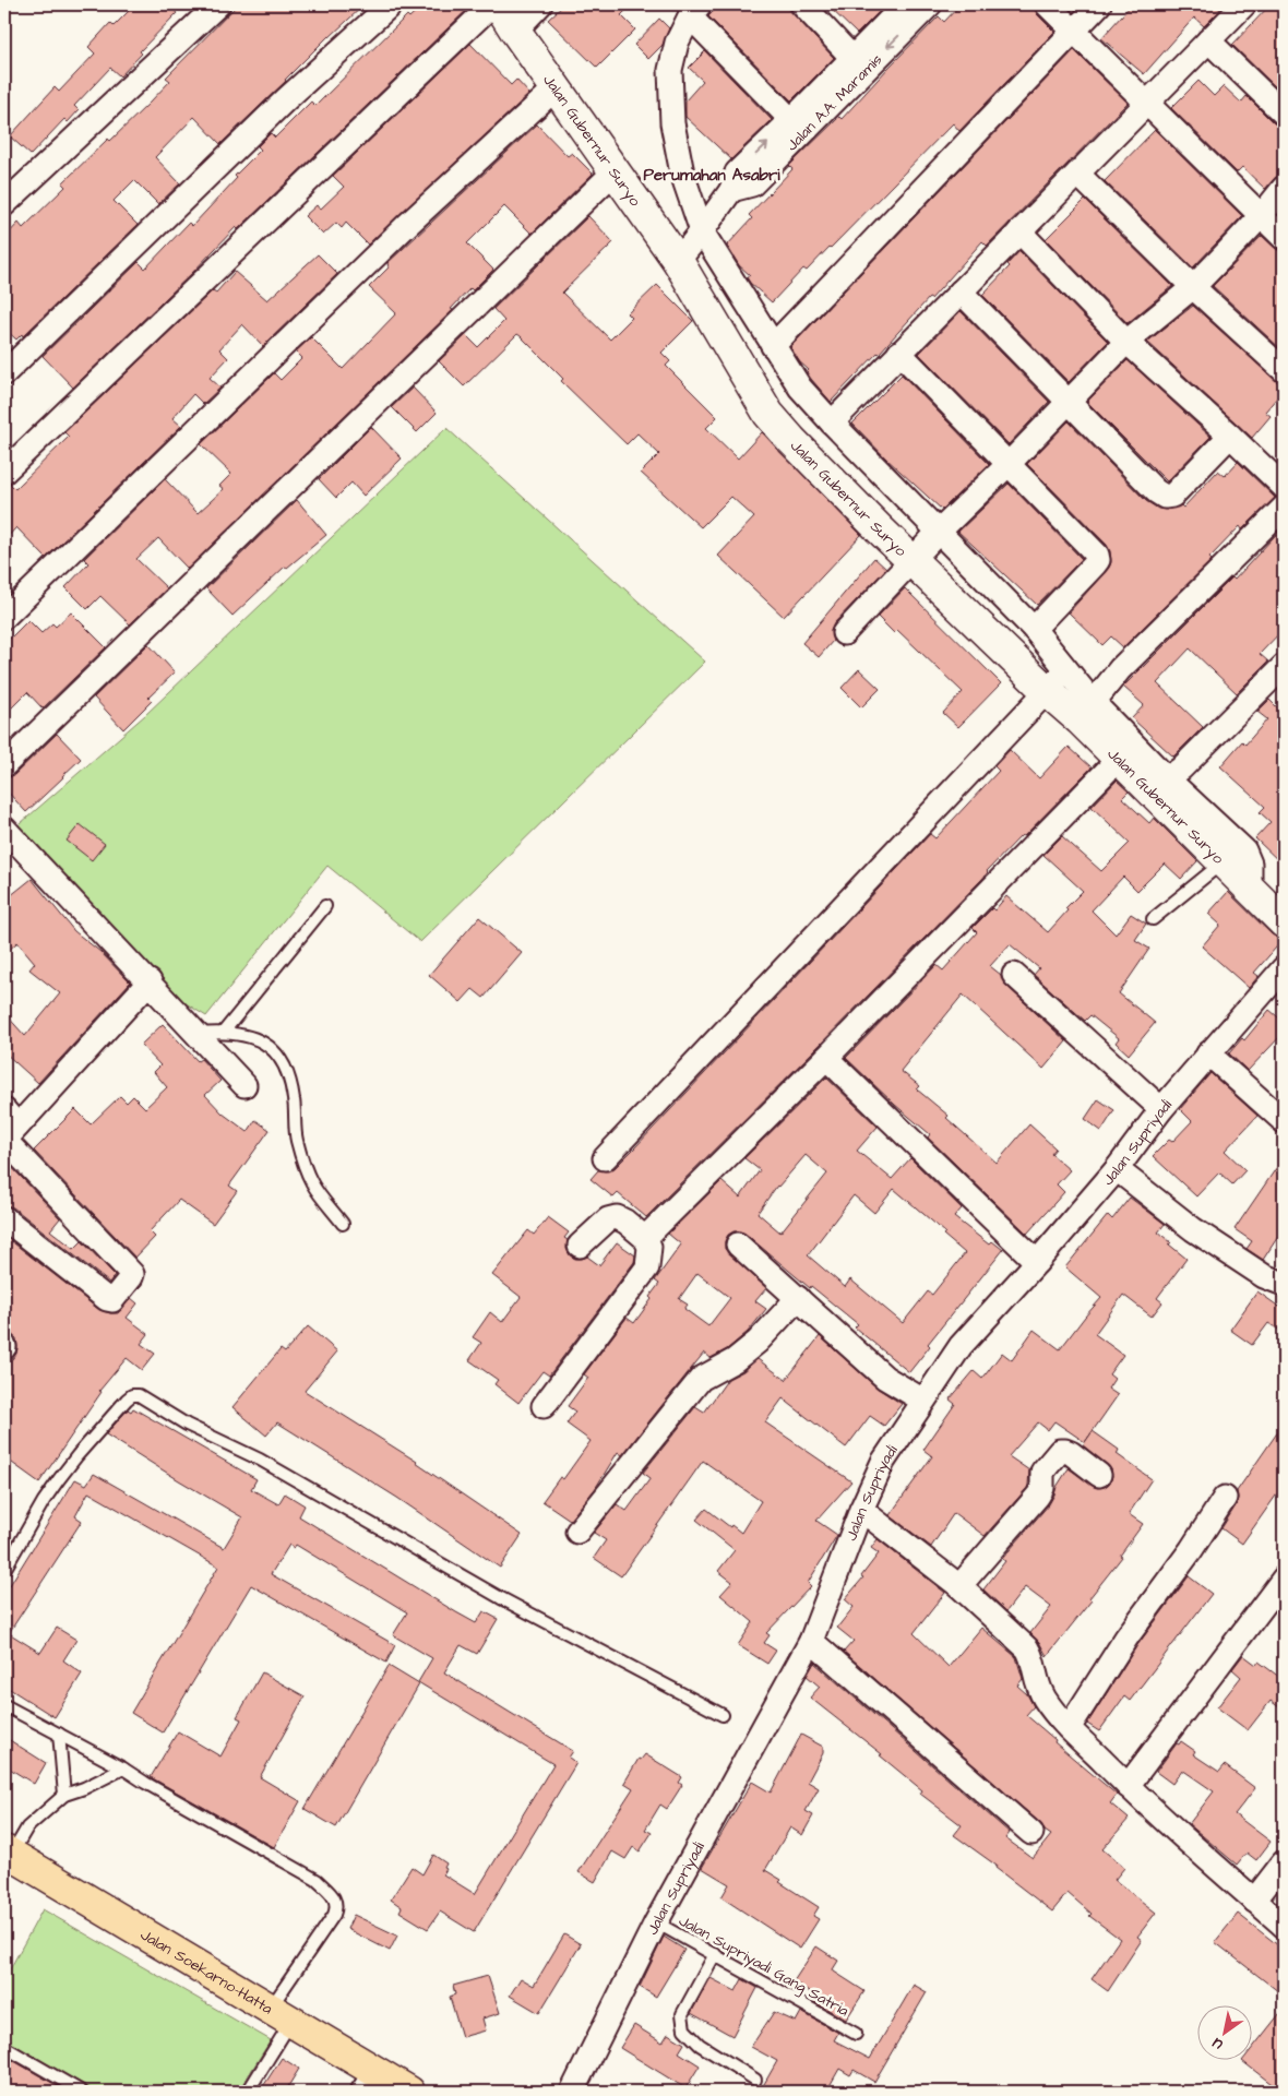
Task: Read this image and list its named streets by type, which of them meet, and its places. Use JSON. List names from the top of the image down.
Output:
{
  "streets": {
    "main road": ["Jalan Gubernur Suryo", "Jalan Soekarno-Hatta"],
    "street": ["Jalan A.A. Maramis", "Jalan Supriyadi"],
    "lane": ["Jalan Supriyadi Gang Satria"]
  },
  "crossings": [
    ["Jalan A.A. Maramis", "Jalan Gubernur Suryo"],
    ["Jalan Supriyadi", "Jalan Supriyadi Gang Satria"]
  ],
  "districts": ["Perumahan Asabri"],
  "north": "bottom left"
}
